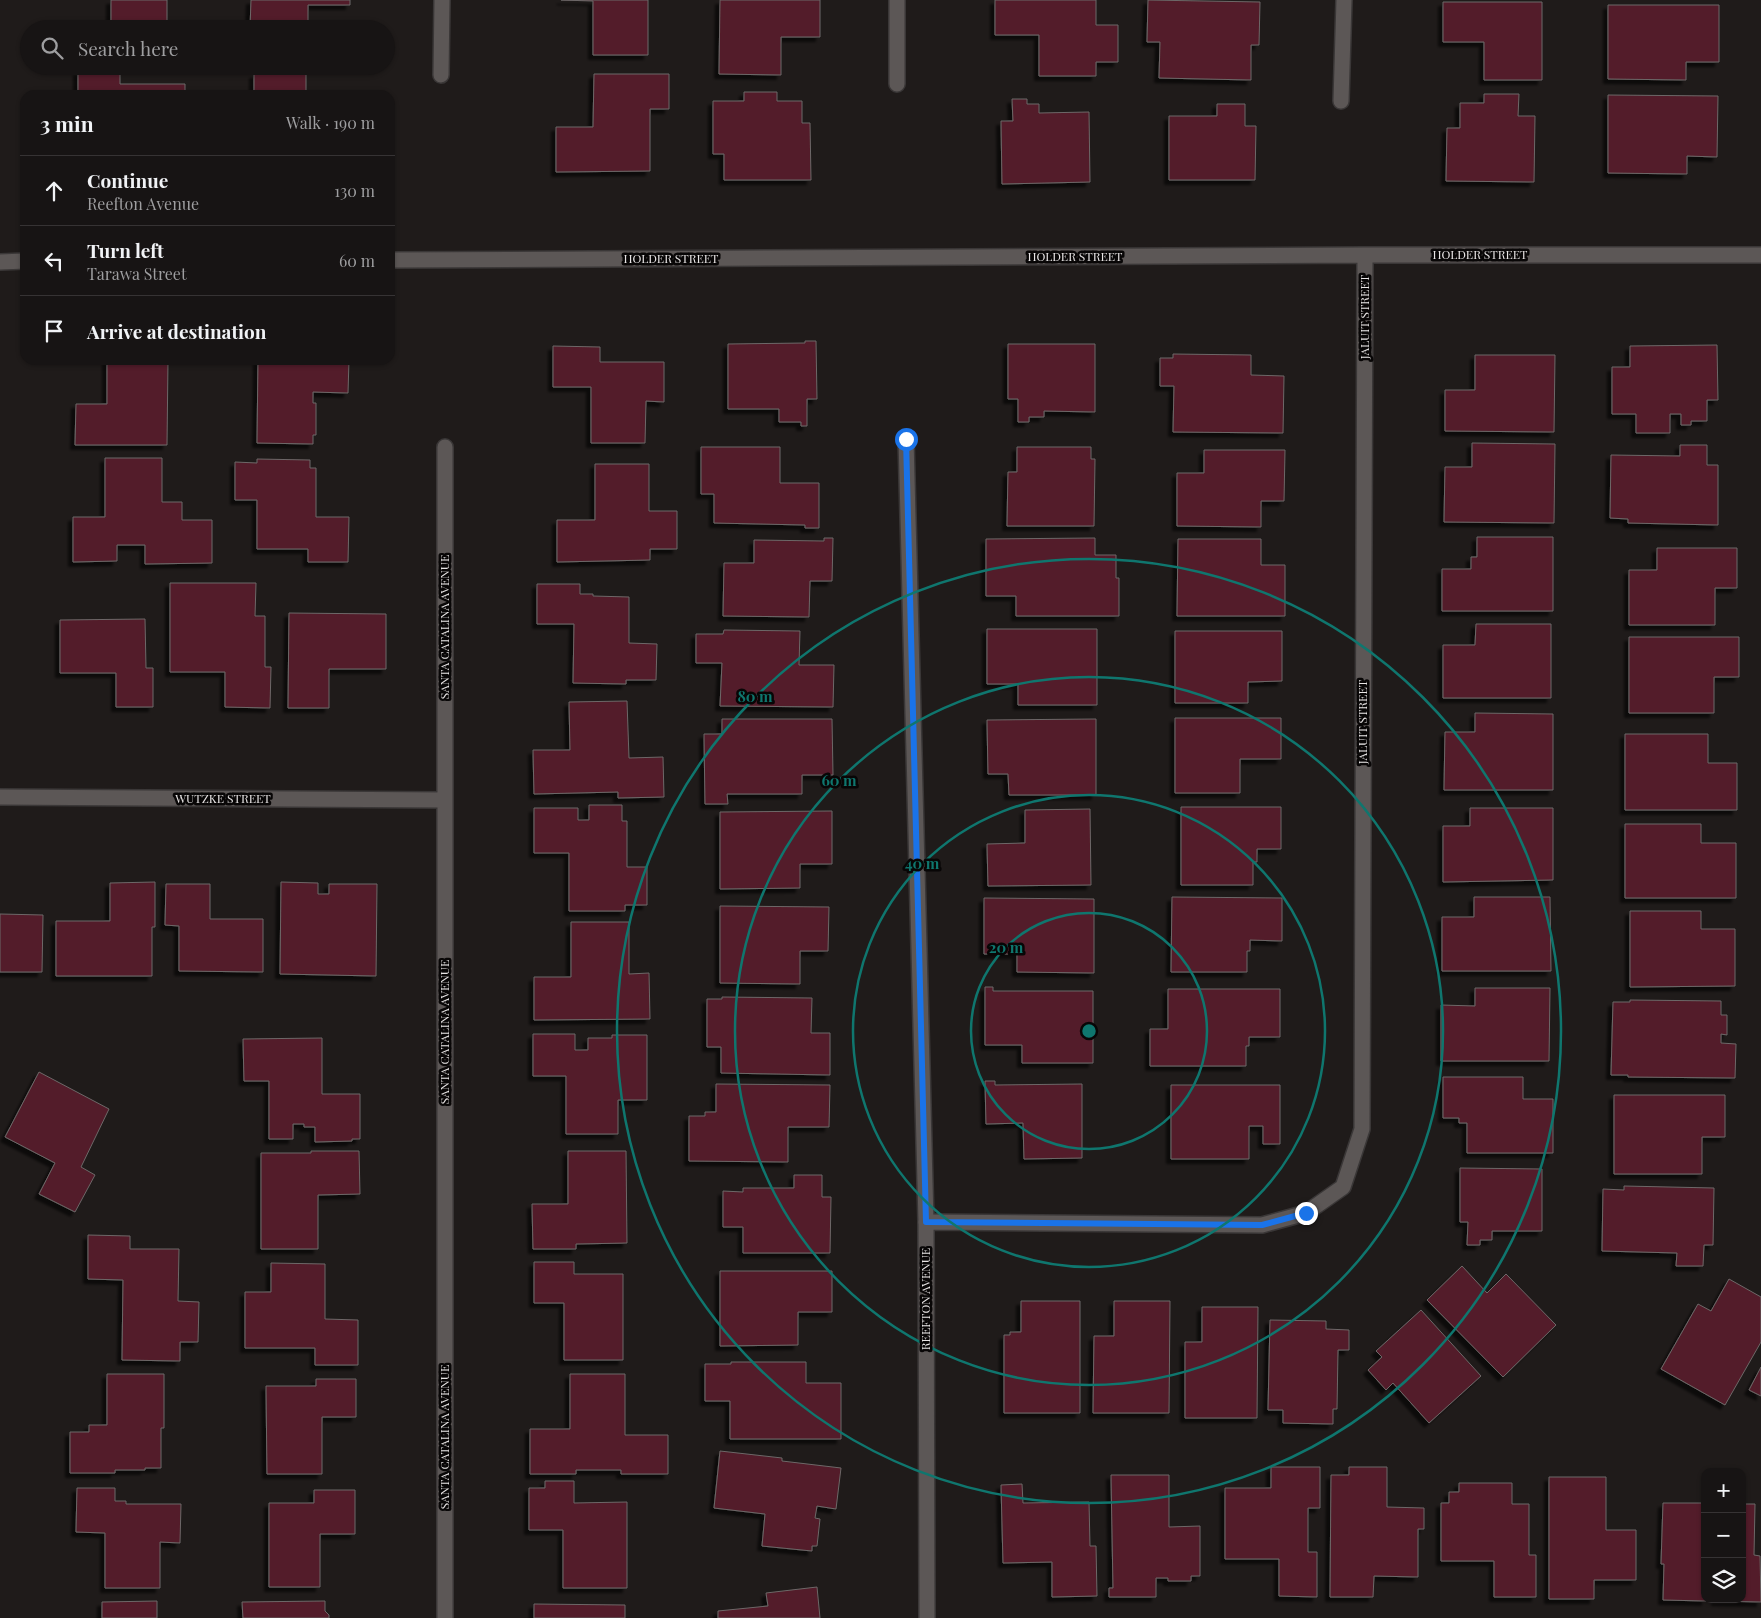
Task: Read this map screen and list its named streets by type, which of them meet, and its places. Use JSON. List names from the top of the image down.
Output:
{
  "streets": {
    "street": [
      "HOLDER STREET",
      "JALUIT STREET",
      "SANTA CATALINA AVENUE",
      "WUTZKE STREET",
      "REEFTON AVENUE"
    ]
  },
  "crossings": [
    ["HOLDER STREET", "JALUIT STREET"],
    ["JALUIT STREET", "REEFTON AVENUE"],
    ["SANTA CATALINA AVENUE", "WUTZKE STREET"]
  ],
  "page": {
    "search": "Search here",
    "heading": ["3 min", "Walk · 190 m"],
    "list": [
      ["Continue", "Reefton Avenue", "130 m"],
      ["Turn left", "Tarawa Street", "60 m"],
      "Arrive at destination"
    ],
    "map_buttons": ["+", "−"]
  },
  "rings": [
    "80 m",
    "60 m",
    "40 m",
    "20 m"
  ]
}
